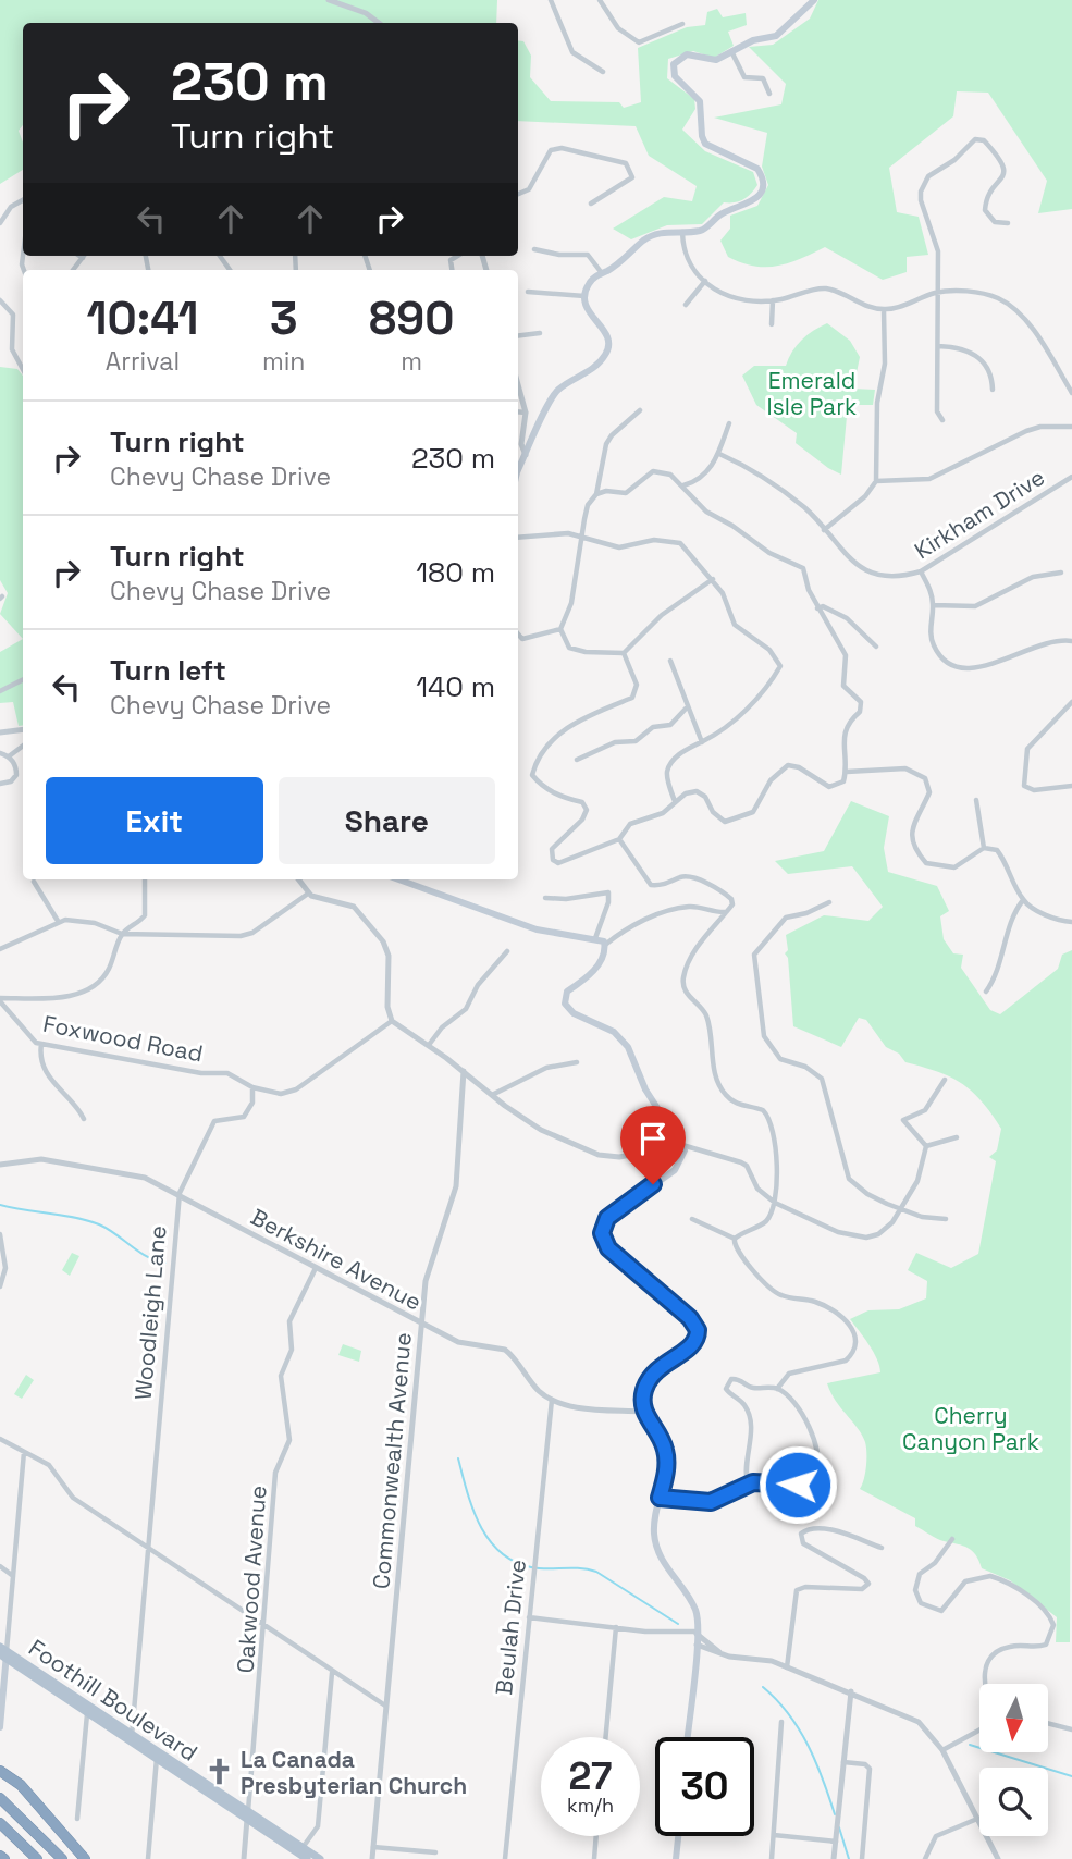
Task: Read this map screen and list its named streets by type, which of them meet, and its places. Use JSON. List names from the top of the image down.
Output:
{
  "streets": {
    "main road": ["Foothill Boulevard"],
    "street": [
      "Kirkham Drive",
      "Foxwood Road",
      "Berkshire Avenue",
      "Woodleigh Lane",
      "Commonwealth Avenue",
      "Oakwood Avenue",
      "Beulah Drive"
    ]
  },
  "crossings": [
    ["Foxwood Road", "Woodleigh Lane"],
    ["Berkshire Avenue", "Woodleigh Lane"],
    ["Berkshire Avenue", "Commonwealth Avenue"],
    ["Berkshire Avenue", "Oakwood Avenue"],
    ["Berkshire Avenue", "Beulah Drive"],
    ["Woodleigh Lane", "Foothill Boulevard"],
    ["Oakwood Avenue", "Foothill Boulevard"]
  ],
  "parks": ["Emerald Isle Park", "Cherry Canyon Park"],
  "places": {
    "church": ["La Canada Presbyterian Church"]
  },
  "north": "bottom",
  "page": {
    "turn": ["230 m", "Turn right"],
    "eta": [
      "10:41",
      "Arrival",
      "3",
      "min",
      "890",
      "m"
    ],
    "list": [
      {
        "name": "Turn right",
        "note": "Chevy Chase Drive",
        "value": "230 m"
      },
      {
        "name": "Turn right",
        "note": "Chevy Chase Drive",
        "value": "180 m"
      },
      {
        "name": "Turn left",
        "note": "Chevy Chase Drive",
        "value": "140 m"
      }
    ],
    "buttons": ["Exit", "Share"],
    "speed": "27 km/h",
    "limit": "30"
  }
}
